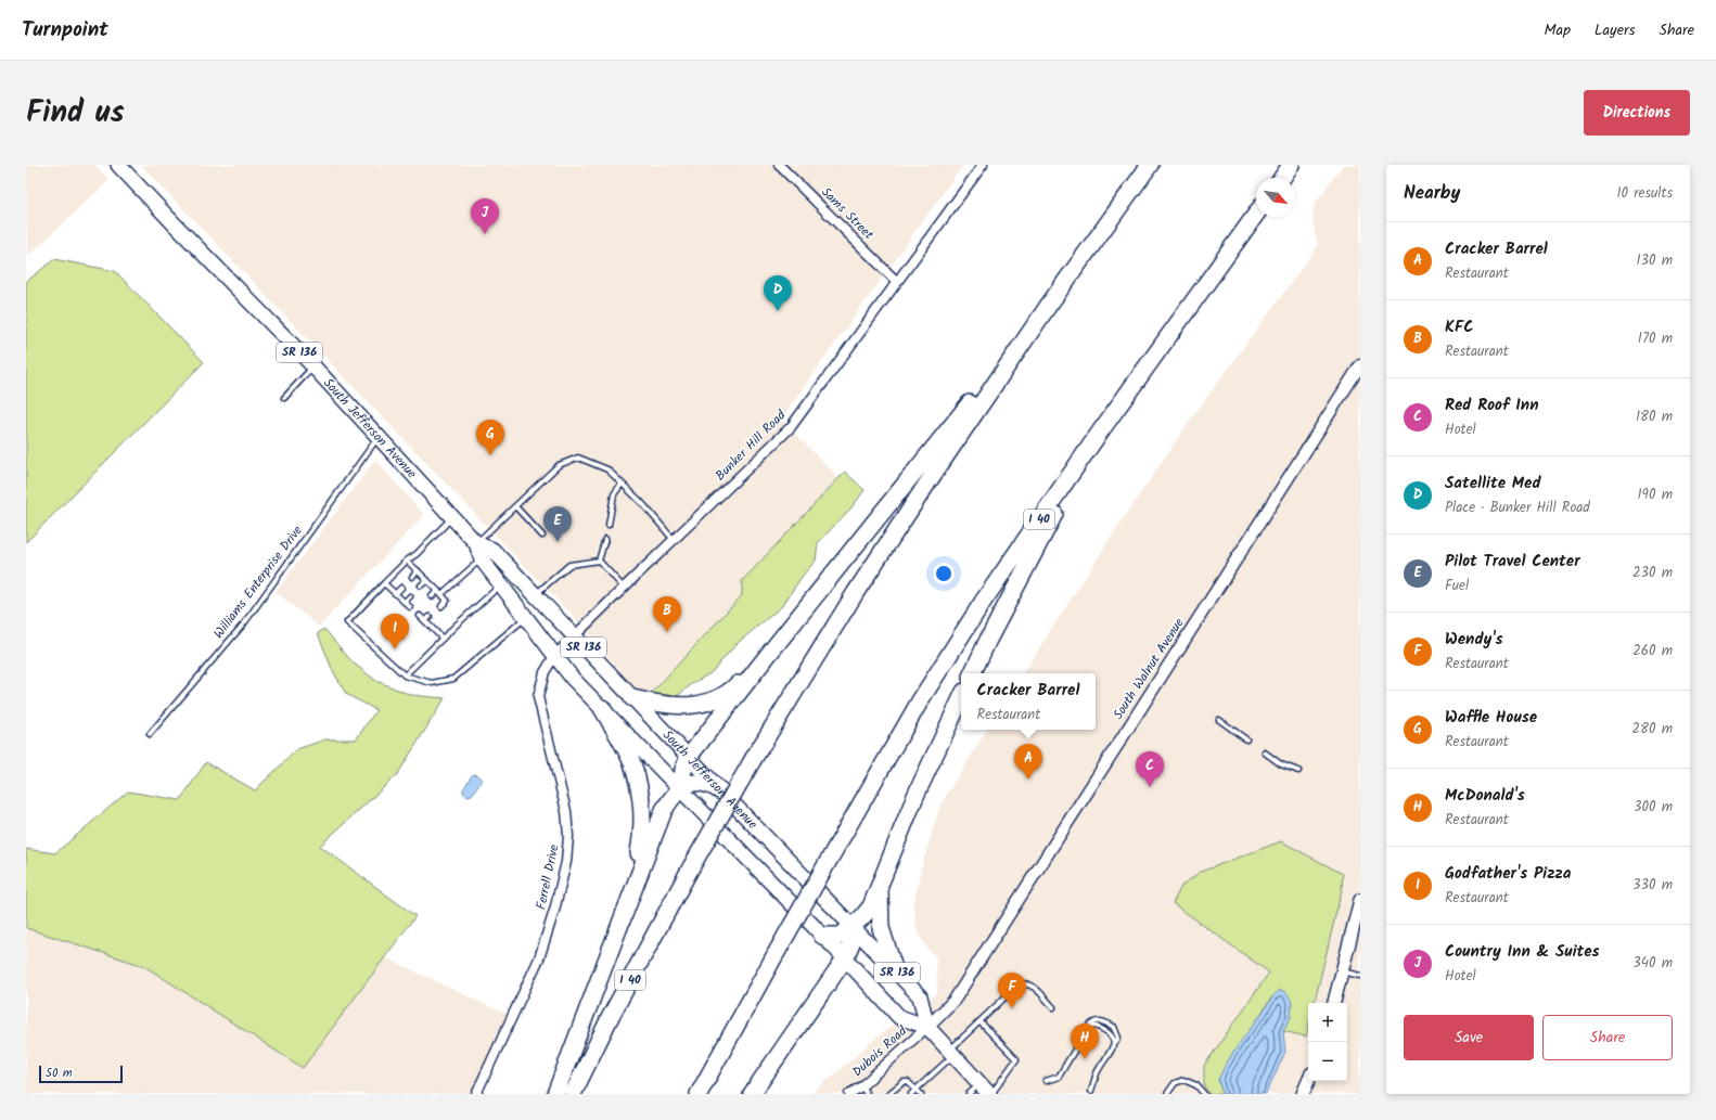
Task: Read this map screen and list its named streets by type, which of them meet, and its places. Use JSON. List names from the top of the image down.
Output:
{
  "streets": {
    "highway": ["I 40"],
    "main road": ["SR 136", "South Jefferson Avenue"],
    "street": [
      "Sams Street",
      "Bunker Hill Road",
      "South Walnut Avenue",
      "Ferrell Drive",
      "Dubois Road"
    ],
    "lane": ["Williams Enterprise Drive"]
  },
  "crossings": [
    ["Sams Street", "Bunker Hill Road"],
    ["South Jefferson Avenue", "Bunker Hill Road"],
    ["South Jefferson Avenue", "Williams Enterprise Drive"],
    ["South Jefferson Avenue", "South Walnut Avenue"],
    ["South Jefferson Avenue", "Ferrell Drive"],
    ["South Jefferson Avenue", "Dubois Road"],
    ["Bunker Hill Road", "Ferrell Drive"],
    ["South Walnut Avenue", "Dubois Road"]
  ],
  "scale_bar": "50 m",
  "north": "bottom right",
  "page": {
    "header": "Turnpoint",
    "nav": ["Map", "Layers", "Share"],
    "title": "Find us",
    "buttons": [
      "Directions",
      ["Save", "Share"]
    ],
    "heading": ["Nearby", "10 results"],
    "pins": [
      "J",
      "D",
      "G",
      "E",
      "B",
      "I",
      "A",
      "C",
      "F",
      "H"
    ],
    "list": [
      {
        "mark": "A",
        "name": "Cracker Barrel",
        "note": "Restaurant",
        "value": "130 m"
      },
      {
        "mark": "B",
        "name": "KFC",
        "note": "Restaurant",
        "value": "170 m"
      },
      {
        "mark": "C",
        "name": "Red Roof Inn",
        "note": "Hotel",
        "value": "180 m"
      },
      {
        "mark": "D",
        "name": "Satellite Med",
        "note": "Place · Bunker Hill Road",
        "value": "190 m"
      },
      {
        "mark": "E",
        "name": "Pilot Travel Center",
        "note": "Fuel",
        "value": "230 m"
      },
      {
        "mark": "F",
        "name": "Wendy's",
        "note": "Restaurant",
        "value": "260 m"
      },
      {
        "mark": "G",
        "name": "Waffle House",
        "note": "Restaurant",
        "value": "280 m"
      },
      {
        "mark": "H",
        "name": "McDonald's",
        "note": "Restaurant",
        "value": "300 m"
      },
      {
        "mark": "I",
        "name": "Godfather's Pizza",
        "note": "Restaurant",
        "value": "330 m"
      },
      {
        "mark": "J",
        "name": "Country Inn & Suites",
        "note": "Hotel",
        "value": "340 m"
      }
    ],
    "popup": ["Cracker Barrel", "Restaurant"],
    "map_buttons": ["+", "−"],
    "scale": "50 m"
  }
}
